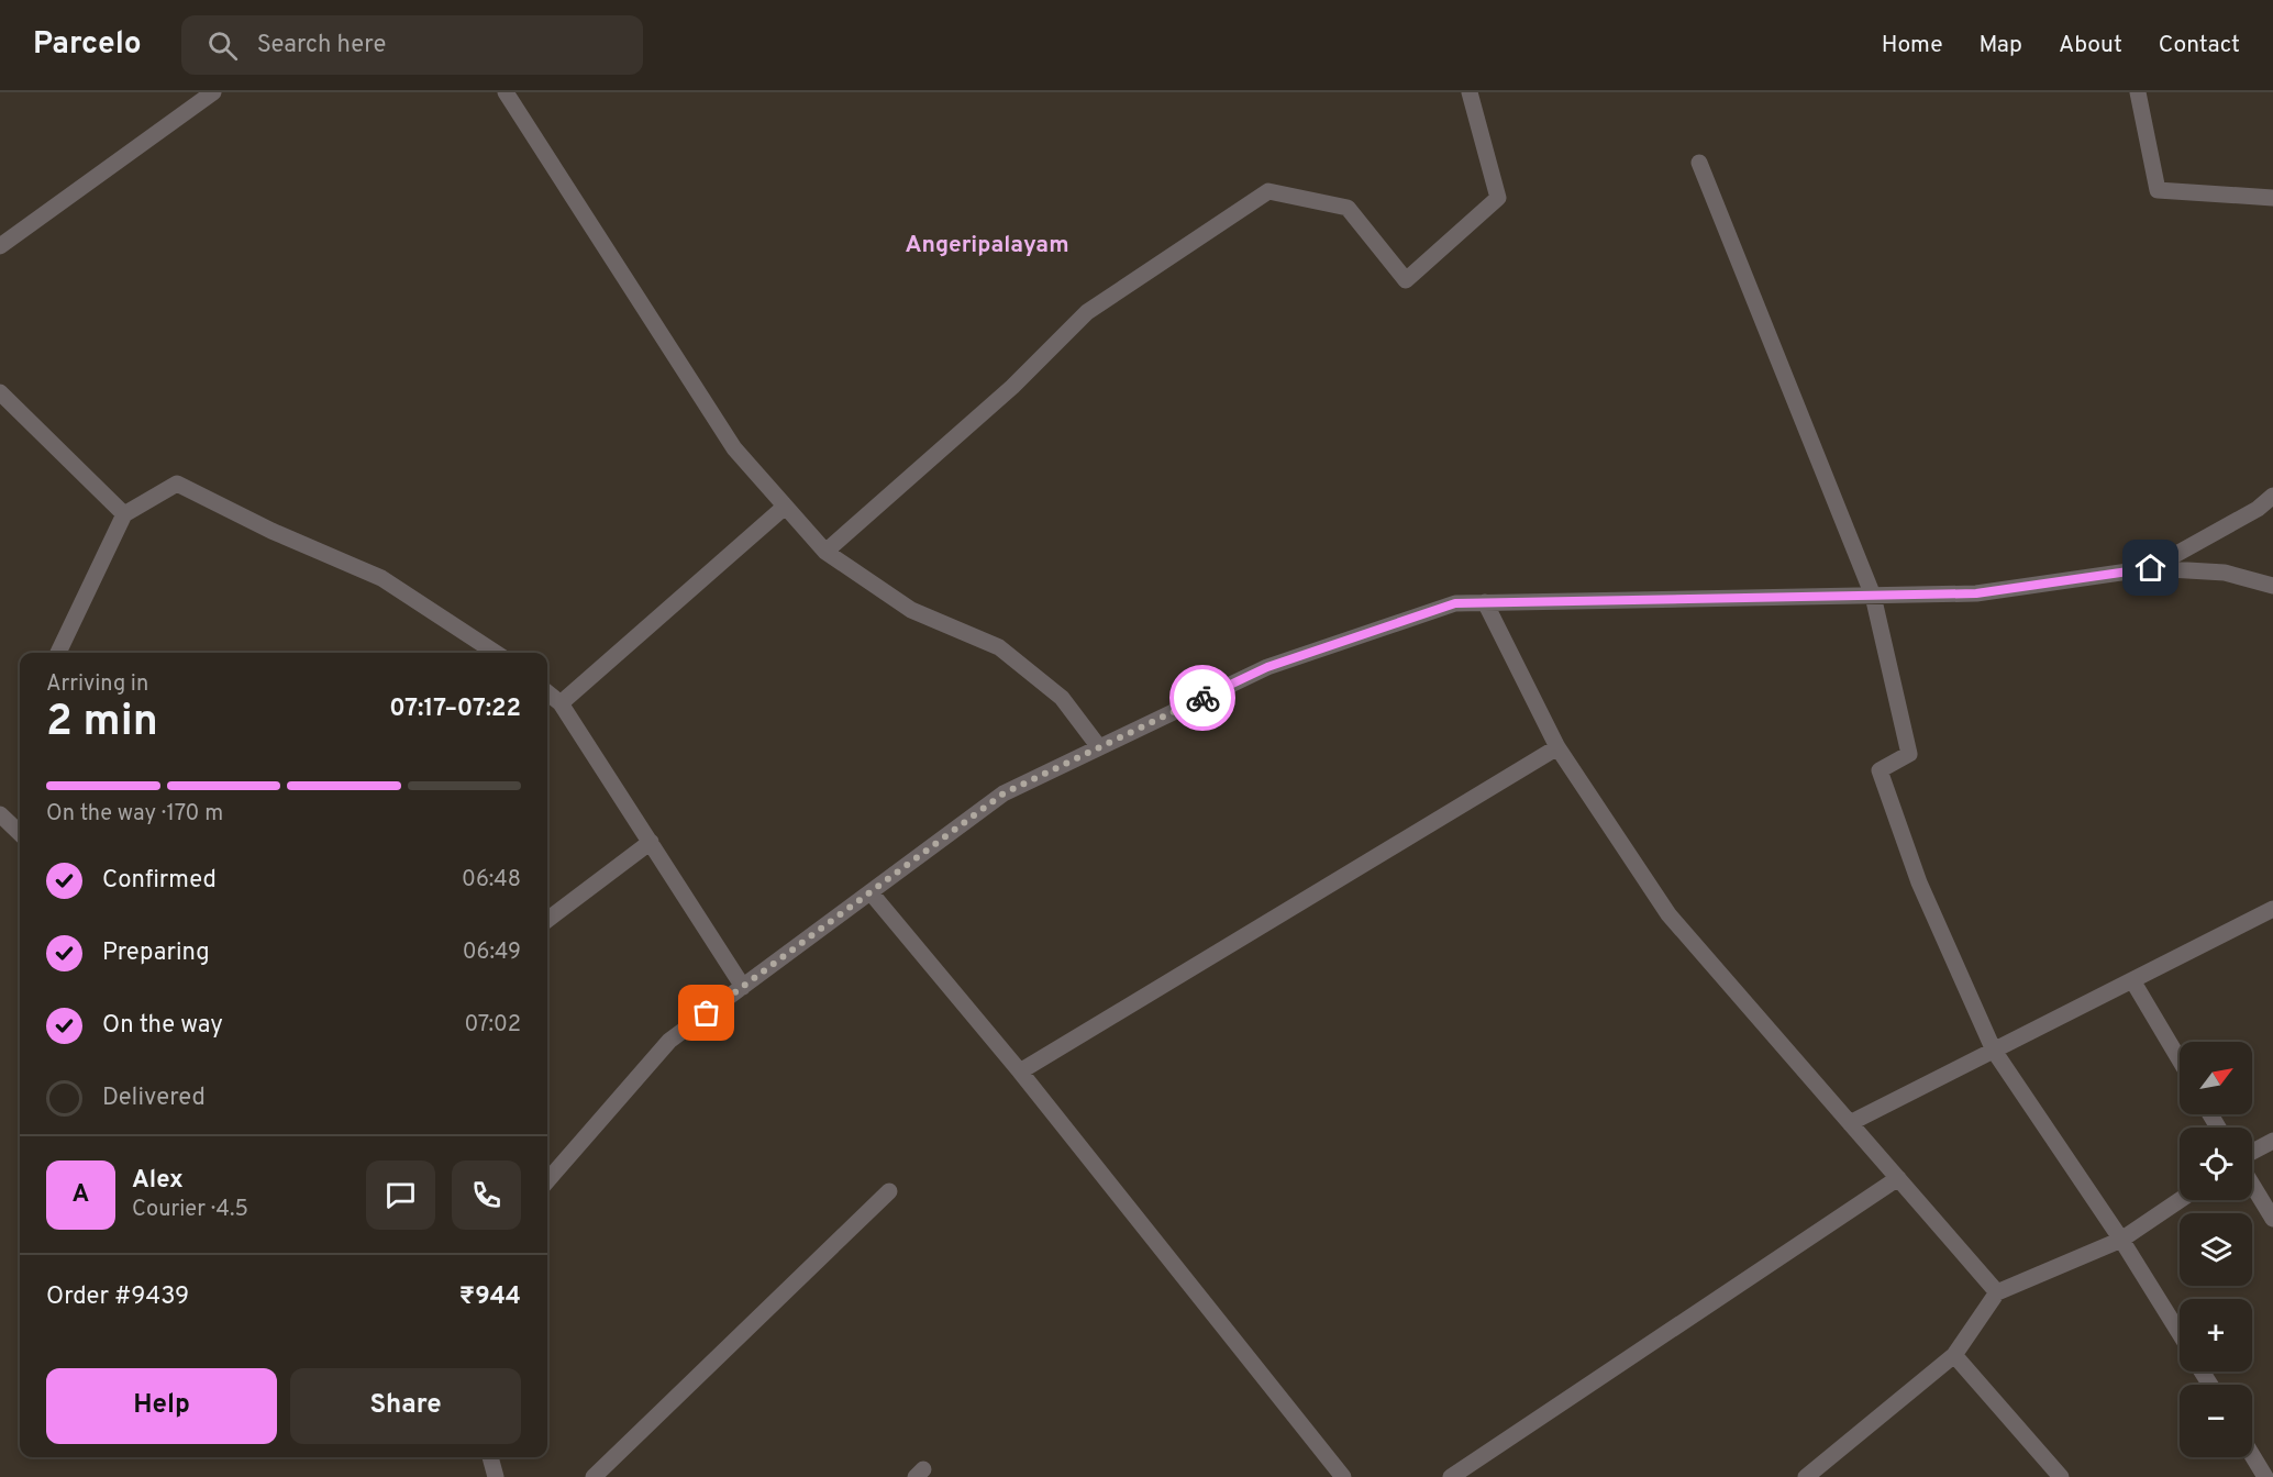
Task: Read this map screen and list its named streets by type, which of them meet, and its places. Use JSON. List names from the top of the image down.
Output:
{
  "districts": ["Angeripalayam"],
  "north": "top right",
  "page": {
    "header": "Parcelo",
    "search": "Search here",
    "nav": [
      "Home",
      "Map",
      "About",
      "Contact"
    ],
    "heading": ["2 min", "Arriving in", "07:17–07:22"],
    "panel": [
      "Alex",
      "Courier · 4.5",
      "Order #9439",
      "₹944"
    ],
    "bar": "On the way · 170 m",
    "list": [
      ["Confirmed", "06:48"],
      ["Preparing", "06:49"],
      ["On the way", "07:02"],
      "Delivered"
    ],
    "map_buttons": ["+", "−"],
    "round": "A",
    "buttons": ["Help", "Share"]
  }
}
